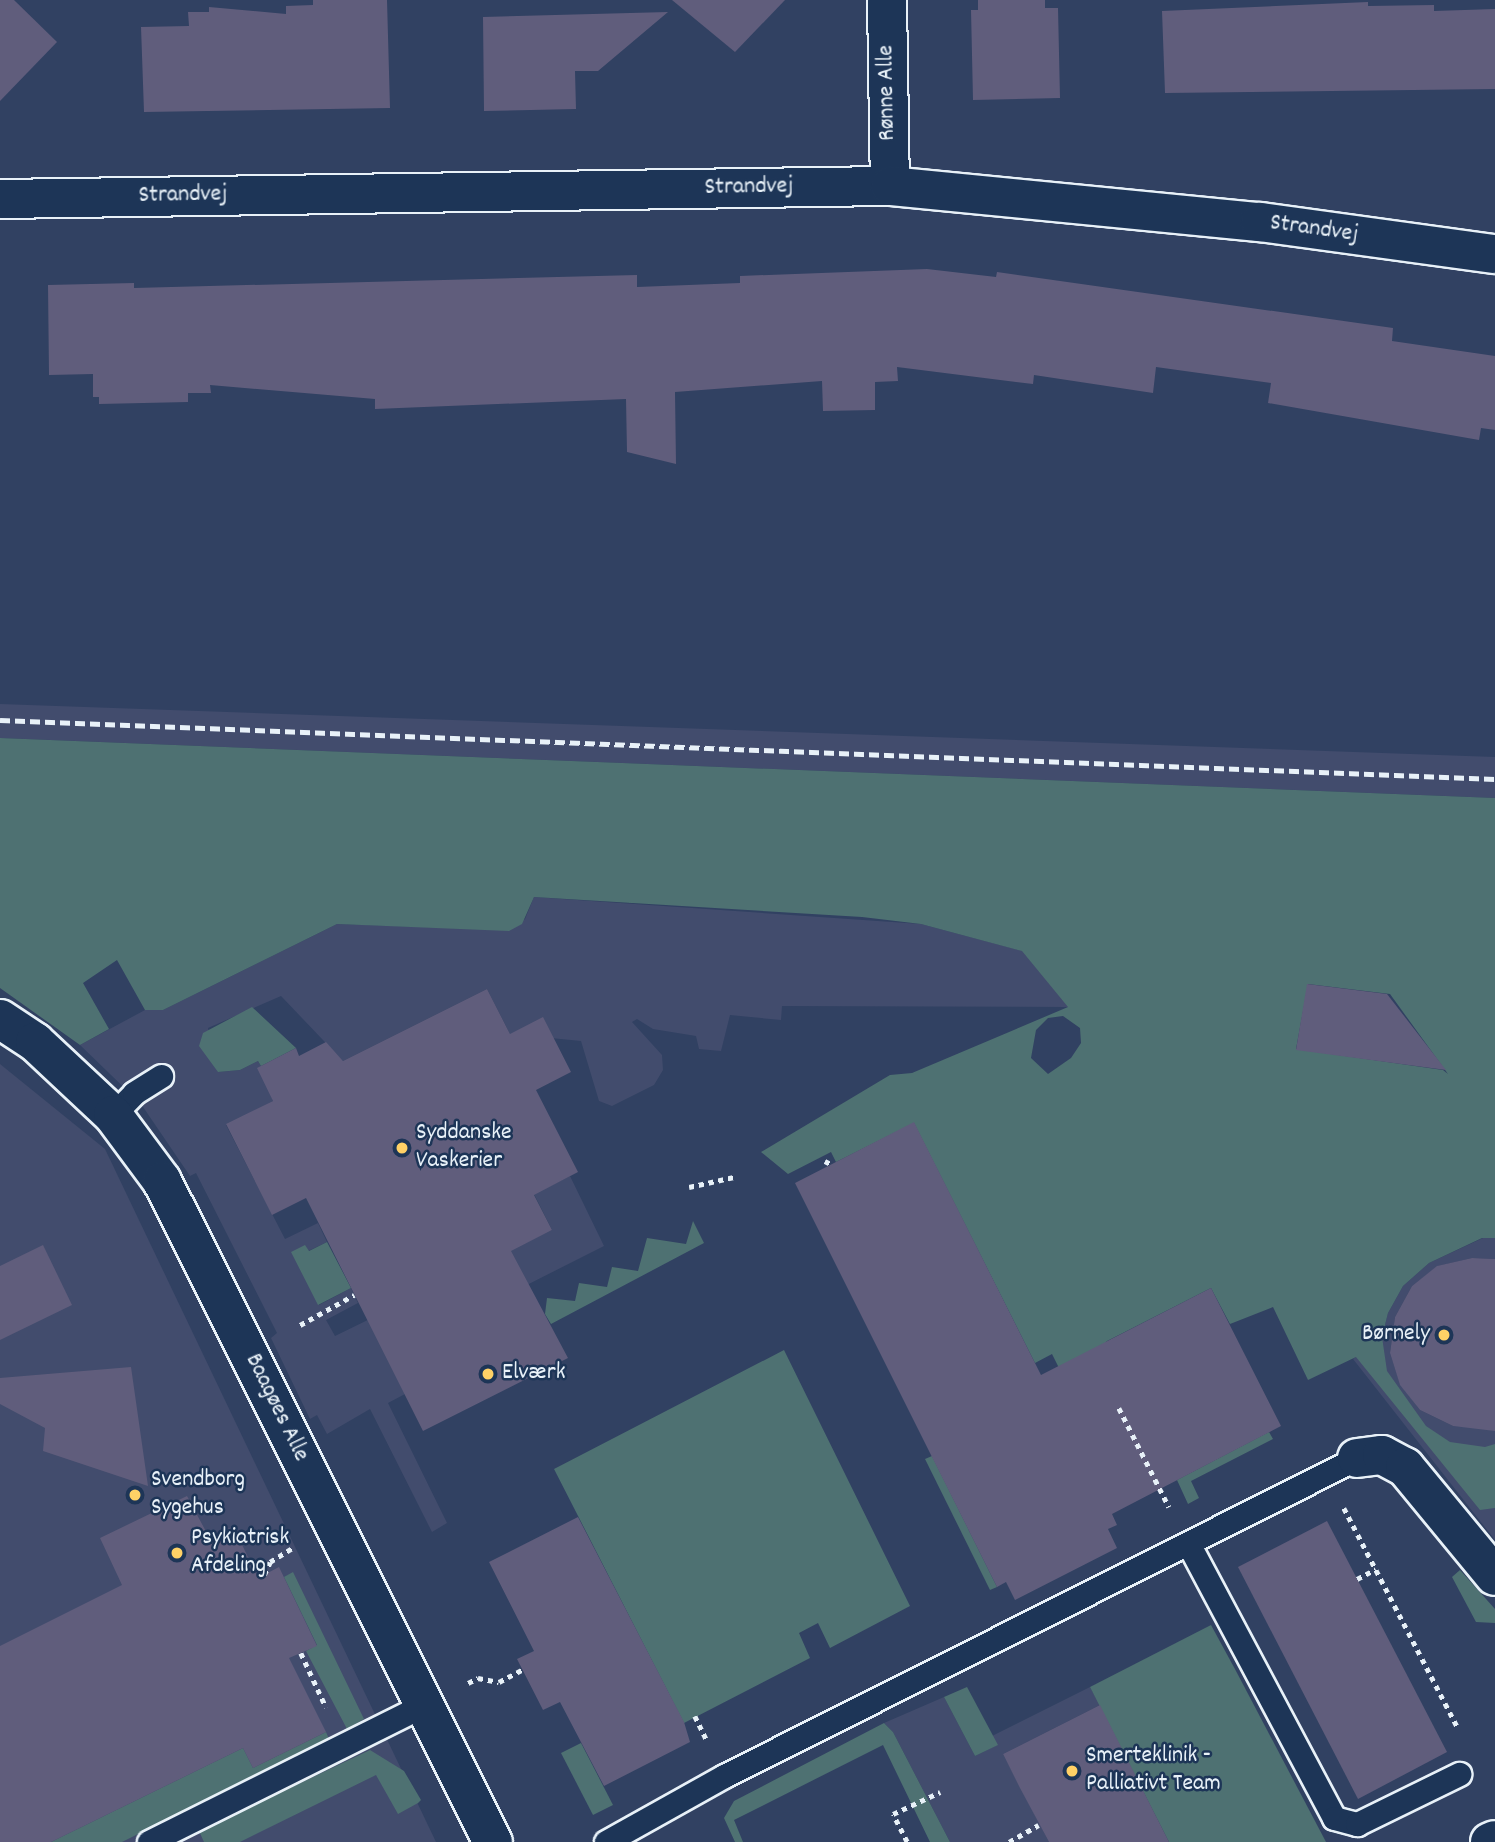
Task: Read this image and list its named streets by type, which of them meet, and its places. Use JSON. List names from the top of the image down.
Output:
{
  "streets": {
    "street": ["Rønne Alle", "Strandvej", "Baagøes Alle"]
  },
  "crossings": [
    ["Rønne Alle", "Strandvej"]
  ],
  "places": [
    "Syddanske Vaskerier",
    "Børnely",
    "Elværk",
    "Svendborg Sygehus",
    "Psykiatrisk Afdeling",
    "Smerteklinik - Palliativt Team"
  ]
}
